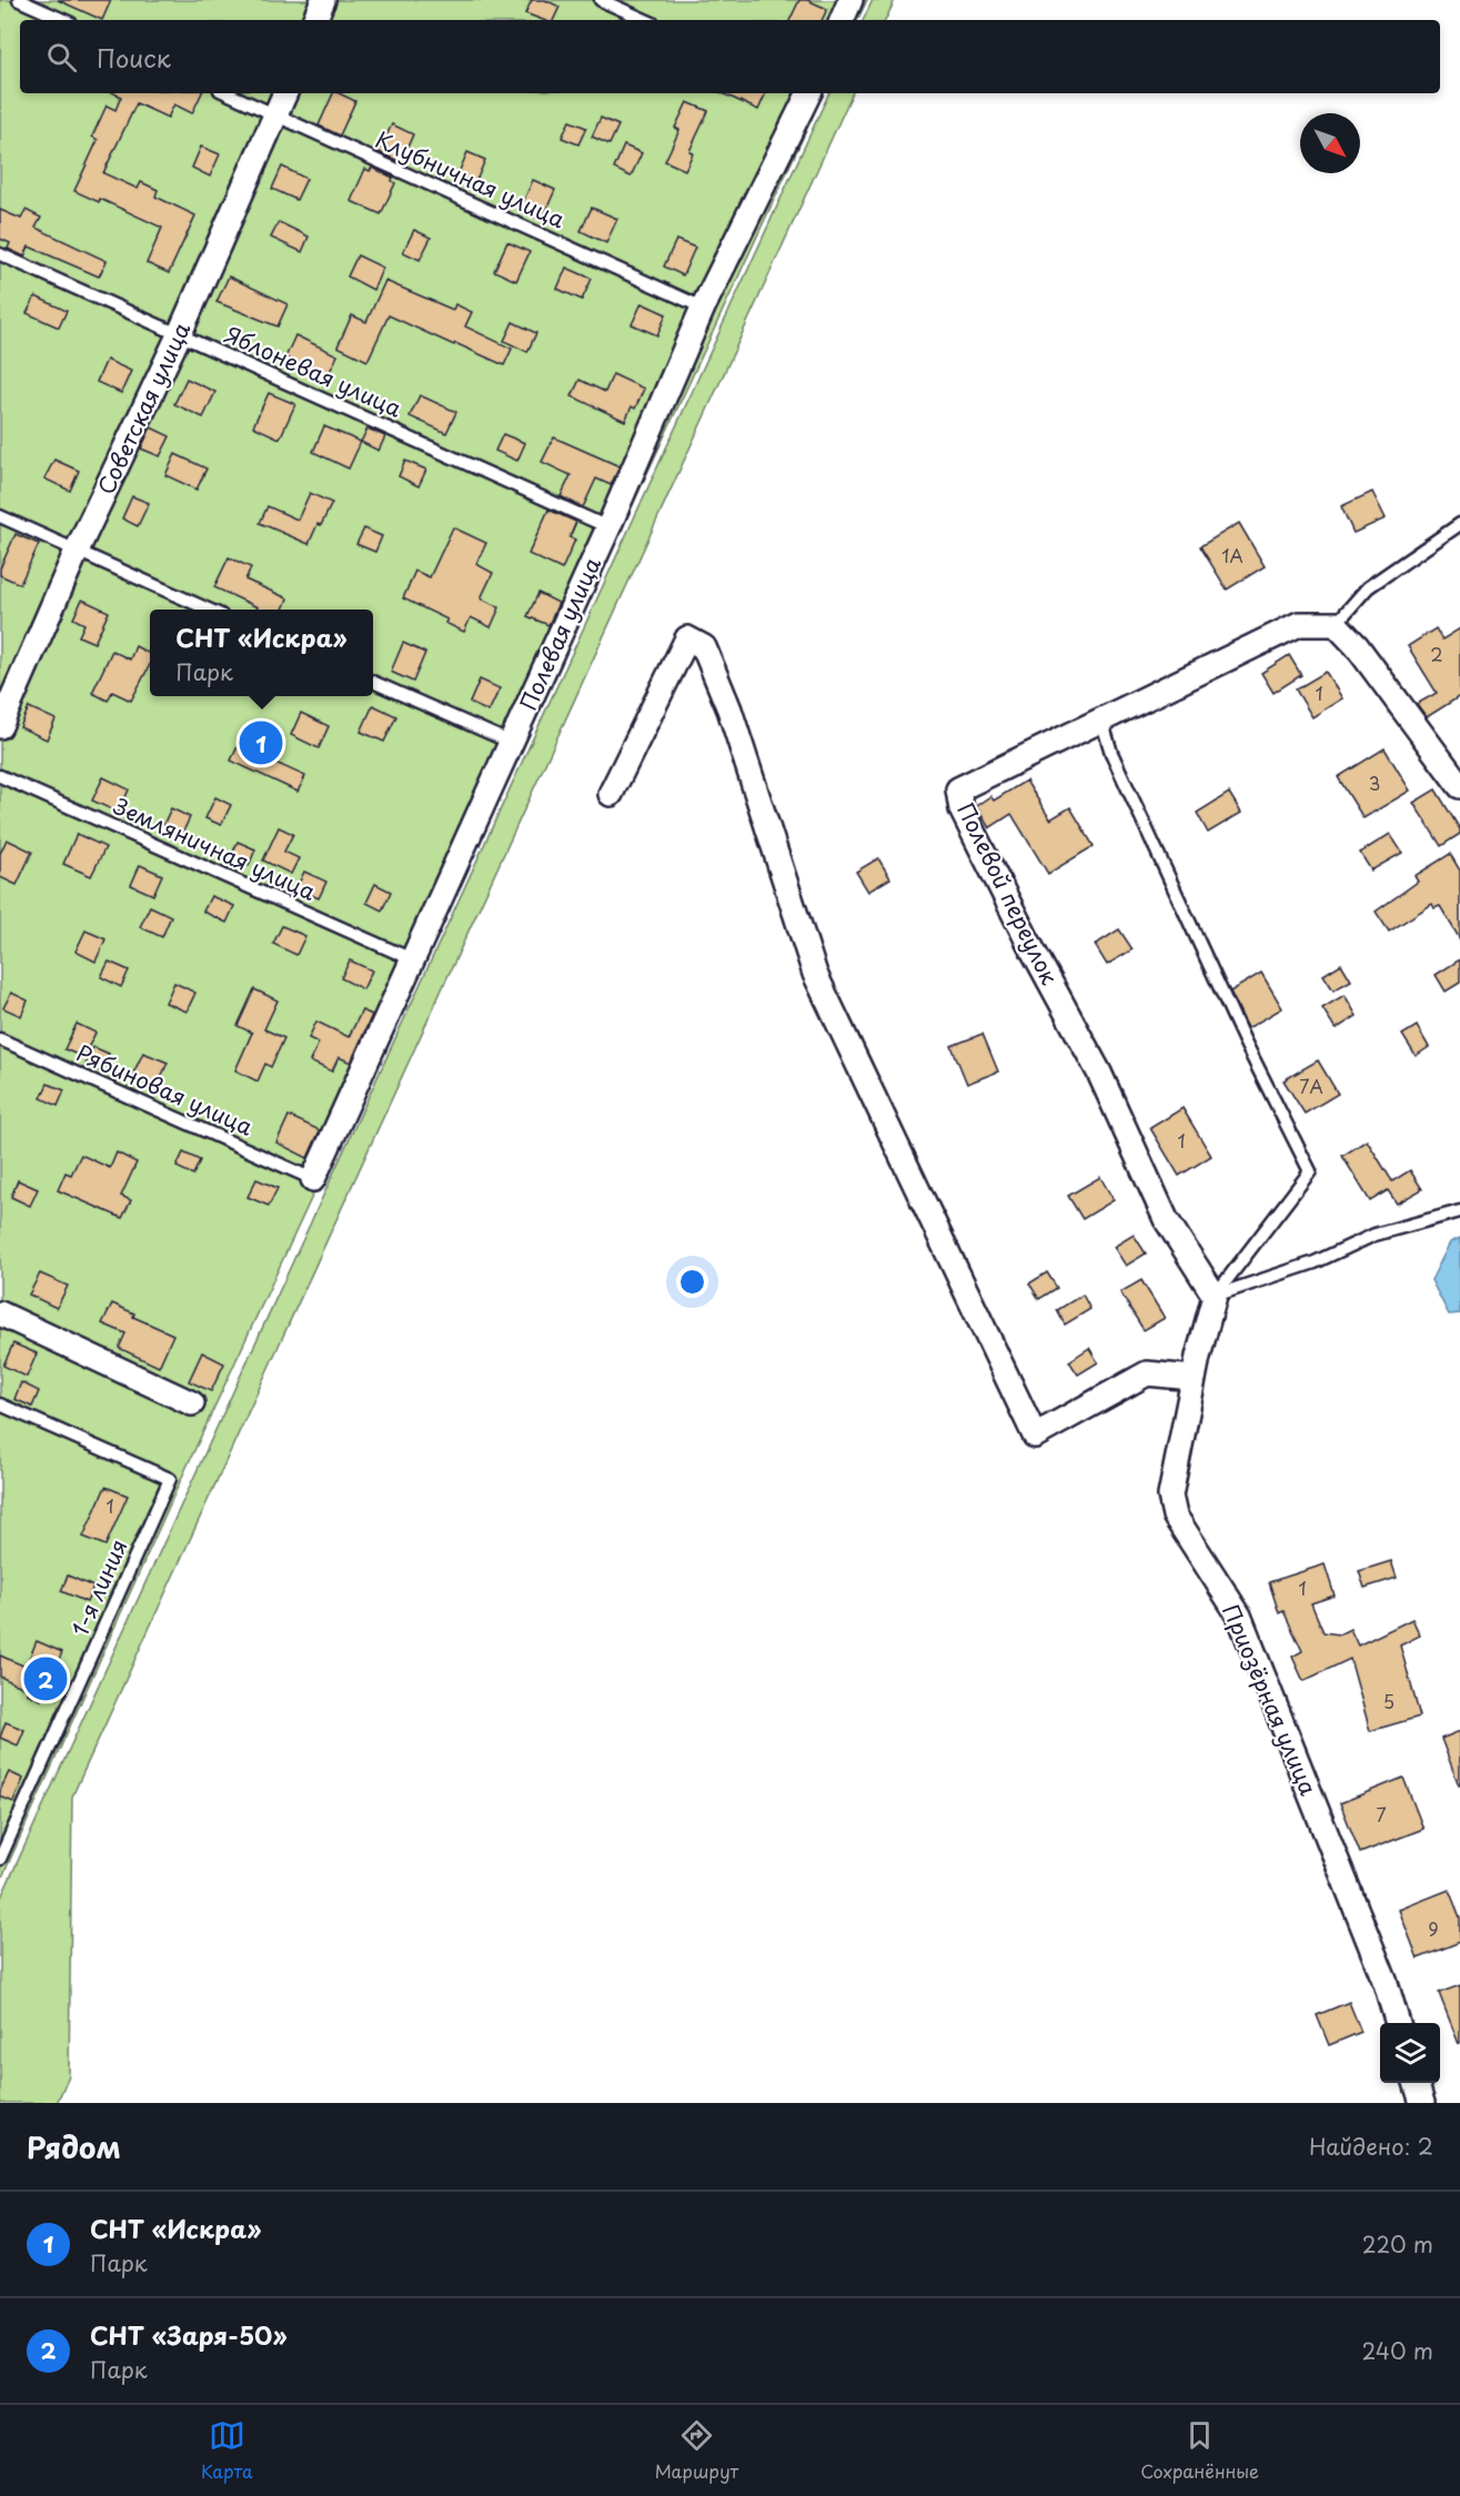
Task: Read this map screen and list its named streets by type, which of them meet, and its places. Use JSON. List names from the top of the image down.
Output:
{
  "streets": {
    "street": [
      "Советская улица",
      "Полевая улица",
      "Полевой переулок",
      "Приозёрная улица"
    ],
    "lane": [
      "Клубничная улица",
      "Яблоневая улица",
      "Земляничная улица",
      "Рябиновая улица",
      "1-я линия"
    ]
  },
  "crossings": [
    ["Клубничная улица", "Советская улица"],
    ["Клубничная улица", "Полевая улица"],
    ["Яблоневая улица", "Советская улица"],
    ["Яблоневая улица", "Полевая улица"],
    ["Полевая улица", "Земляничная улица"],
    ["Полевая улица", "Рябиновая улица"],
    ["Полевой переулок", "Приозёрная улица"]
  ],
  "house_numbers": [
    "1А",
    "2",
    "1",
    "3",
    "7А",
    "1",
    "1",
    "1",
    "5",
    "7",
    "9"
  ],
  "north": "bottom right",
  "page": {
    "search": "Поиск",
    "popup": ["СНТ «Искра»", "Парк"],
    "pins": ["1", "2"],
    "heading": ["Рядом", "Найдено: 2"],
    "list": [
      {
        "mark": "1",
        "name": "СНТ «Искра»",
        "note": "Парк",
        "value": "220 m"
      },
      {
        "mark": "2",
        "name": "СНТ «Заря-50»",
        "note": "Парк",
        "value": "240 m"
      }
    ],
    "nav": ["Карта", "Маршрут", "Сохранённые"]
  }
}
